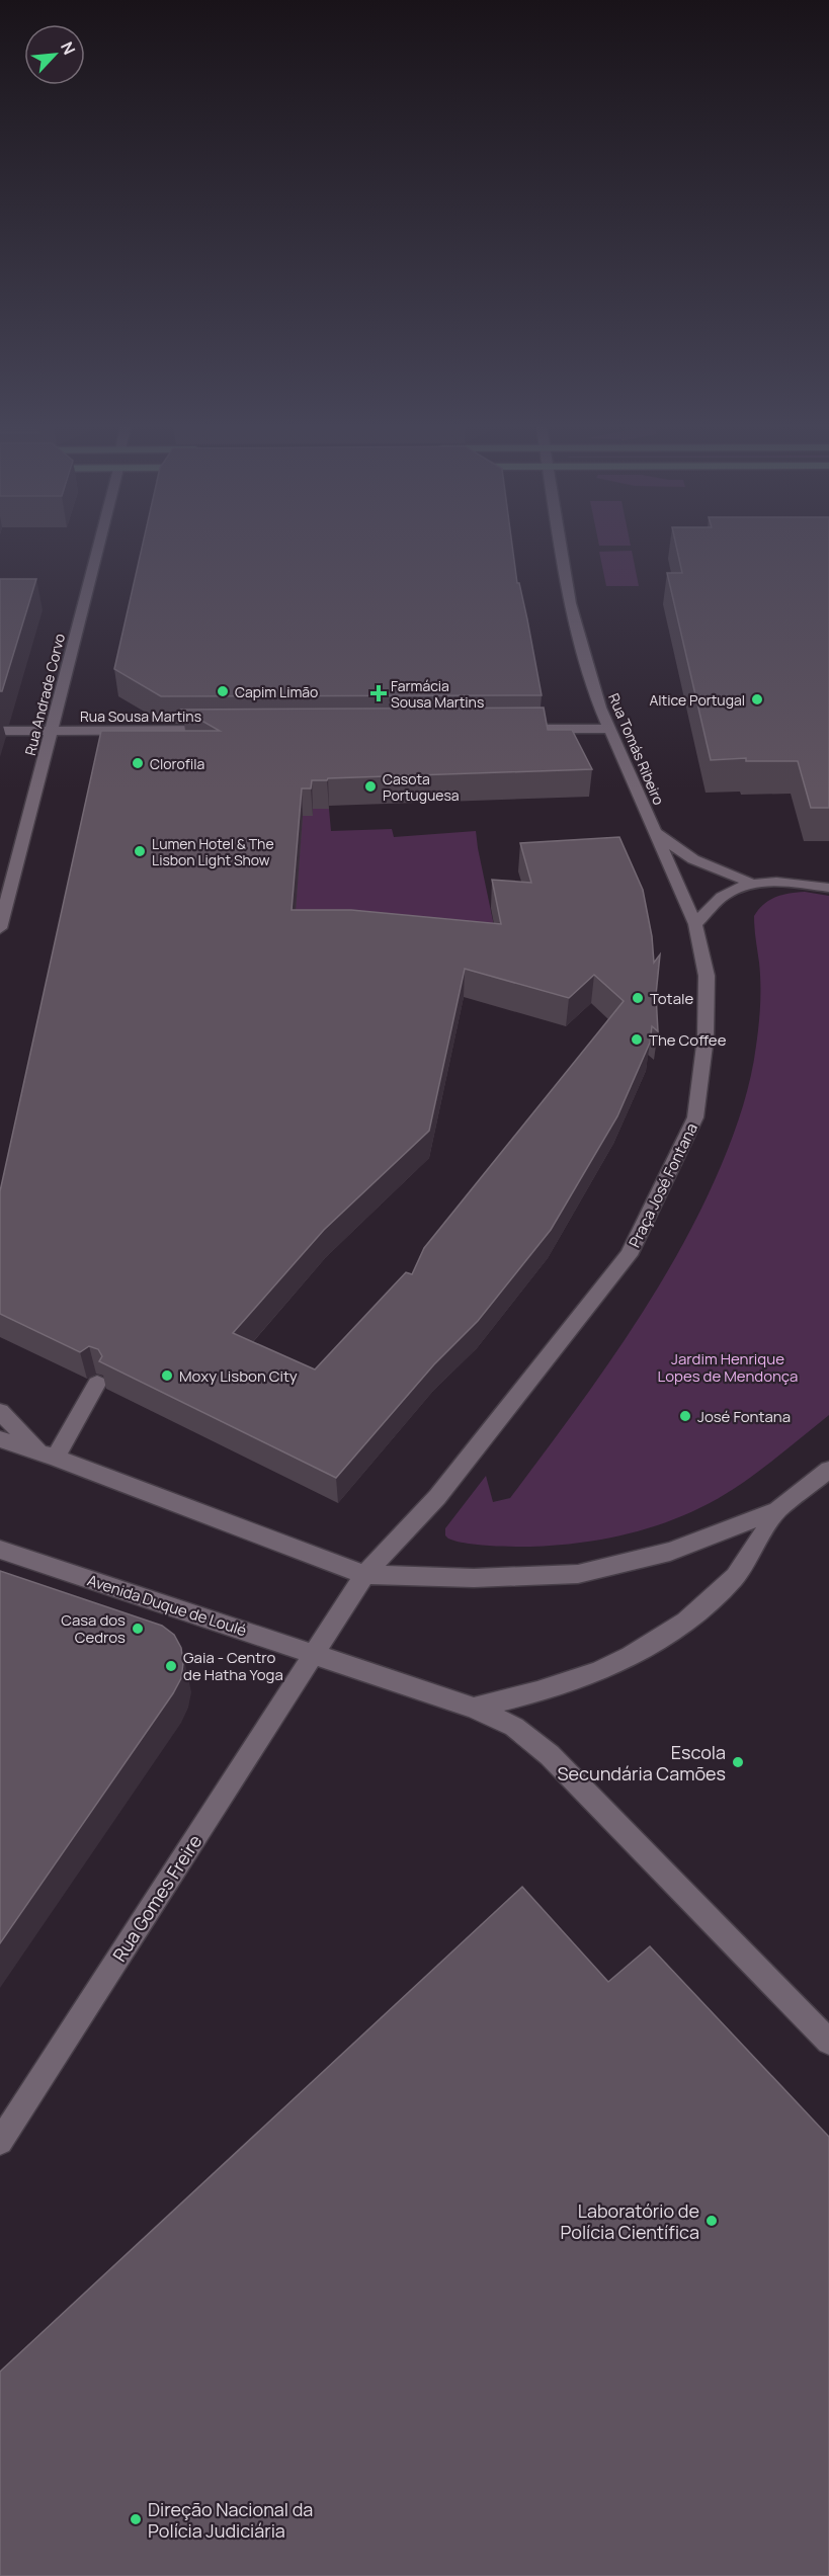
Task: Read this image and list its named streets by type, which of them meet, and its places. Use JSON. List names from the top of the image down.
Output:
{
  "streets": {
    "street": [
      "Rua Andrade Corvo",
      "Rua Sousa Martins",
      "Rua Tomás Ribeiro",
      "Praça José Fontana",
      "Avenida Duque de Loulé",
      "Rua Gomes Freire"
    ]
  },
  "crossings": [
    ["Rua Andrade Corvo", "Rua Sousa Martins"],
    ["Rua Tomás Ribeiro", "Praça José Fontana"],
    ["Praça José Fontana", "Avenida Duque de Loulé"],
    ["Praça José Fontana", "Rua Gomes Freire"],
    ["Avenida Duque de Loulé", "Rua Gomes Freire"]
  ],
  "parks": ["Jardim Henrique Lopes de Mendonça"],
  "places": {
    "other": [
      "Capim Limão",
      "Altice Portugal",
      "Clorofila",
      "Casota Portuguesa",
      "Lumen Hotel & The Lisbon Light Show",
      "Totale",
      "The Coffee",
      "Moxy Lisbon City",
      "José Fontana",
      "Casa dos Cedros",
      "Gaia - Centro de Hatha Yoga",
      "Escola Secundária Camões",
      "Laboratório de Polícia Científica",
      "Direção Nacional da Polícia Judiciária"
    ],
    "health": ["Farmácia Sousa Martins"]
  },
  "north": "top right"
}
